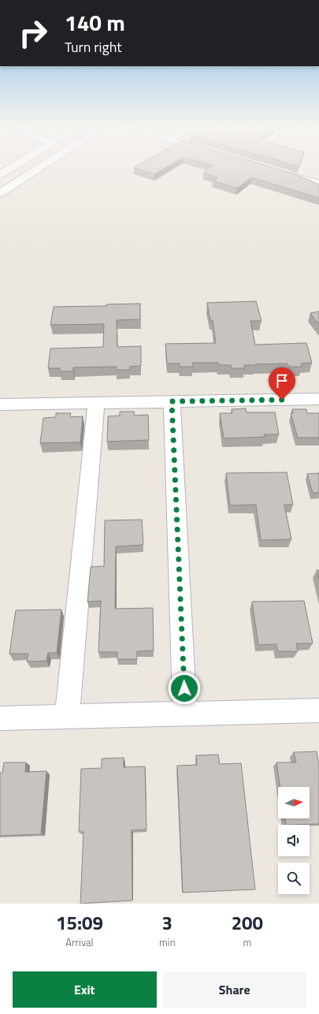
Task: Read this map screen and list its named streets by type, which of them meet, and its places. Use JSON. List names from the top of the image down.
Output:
{
  "north": "right",
  "page": {
    "turn": ["140 m", "Turn right"],
    "eta": [
      "15:09",
      "Arrival",
      "3",
      "min",
      "200",
      "m"
    ],
    "buttons": ["Exit", "Share"]
  }
}
